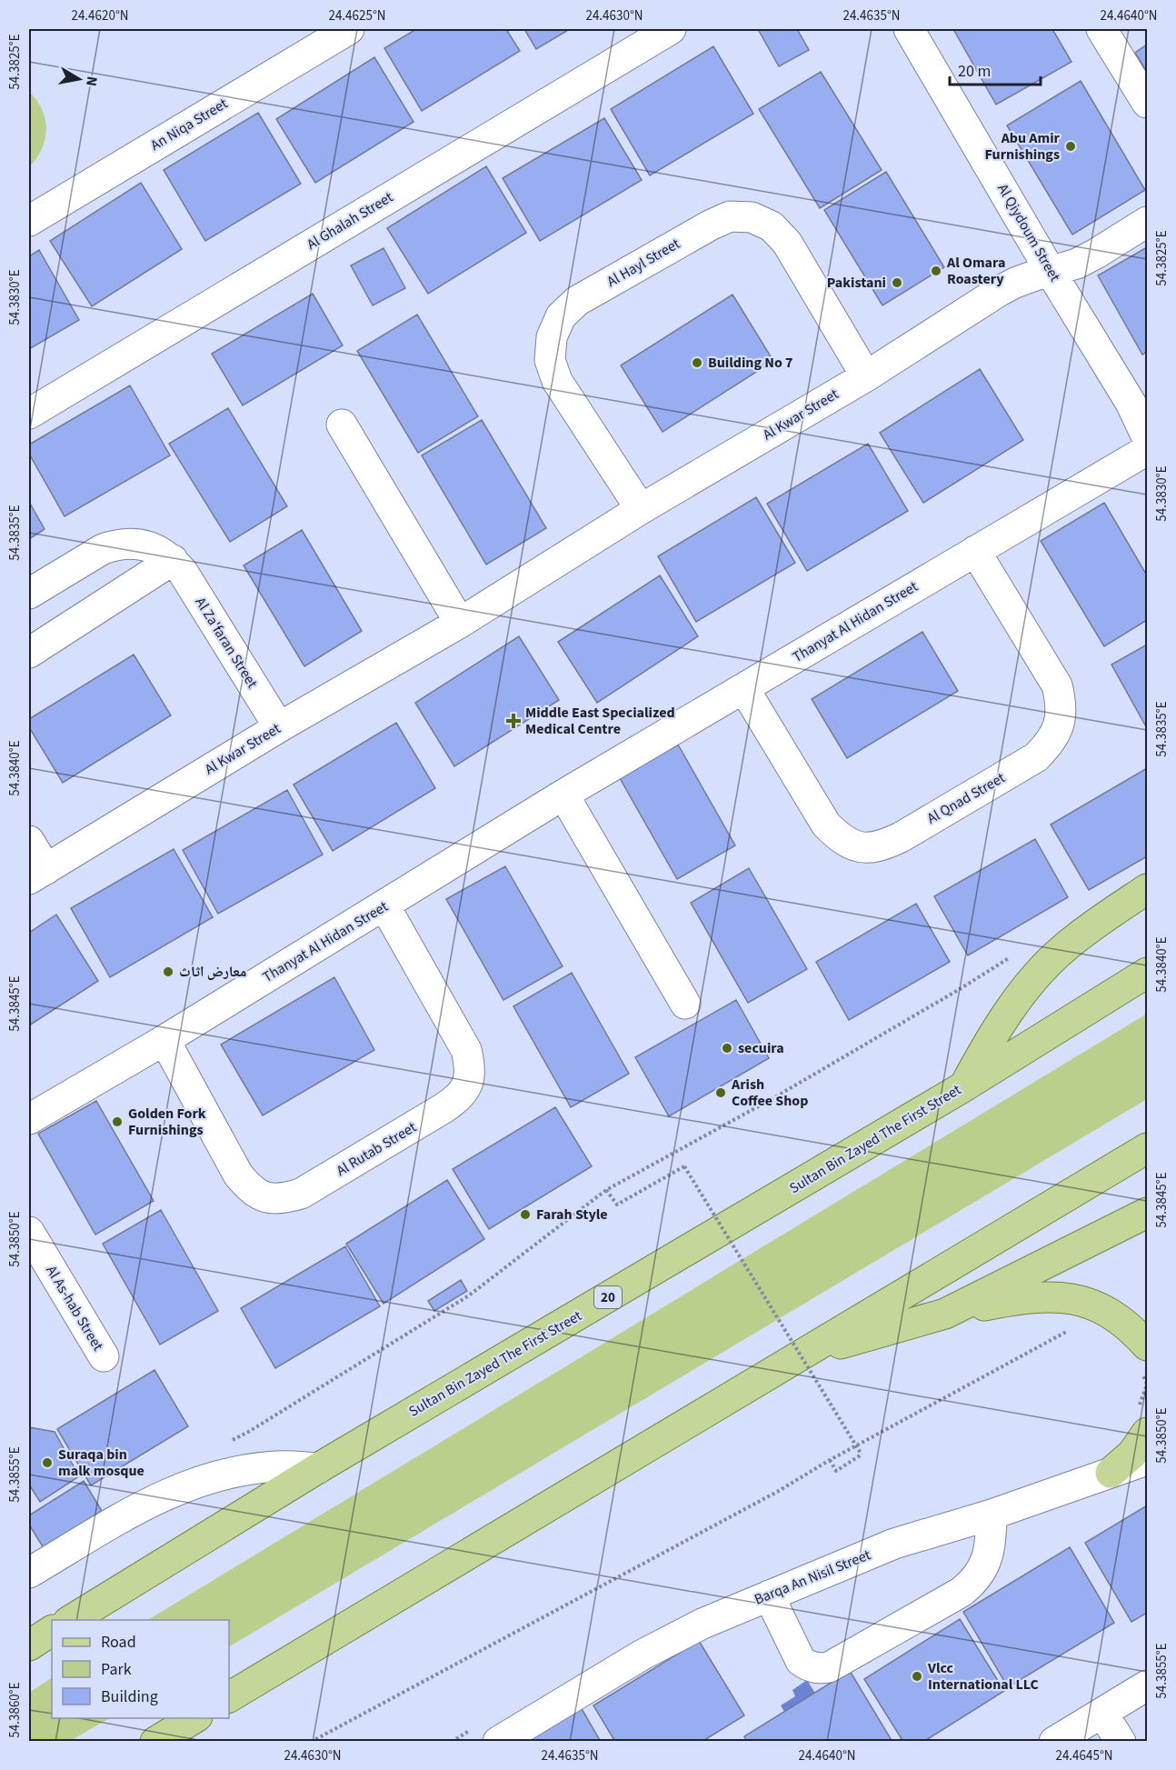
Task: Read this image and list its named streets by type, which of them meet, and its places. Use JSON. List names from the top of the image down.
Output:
{
  "streets": {
    "main road": ["Sultan Bin Zayed The First Street", "20"],
    "street": [
      "An Niqa Street",
      "Al Ghalah Street",
      "Al Qiydoum Street",
      "Al Hayl Street",
      "Al Kwar Street",
      "Thanyat Al Hidan Street",
      "Al Za'faran Street",
      "Al Qnad Street",
      "Al Rutab Street",
      "Al As-hab Street",
      "Barqa An Nisil Street"
    ]
  },
  "crossings": [
    ["Al Qiydoum Street", "Al Kwar Street"],
    ["Al Hayl Street", "Al Kwar Street"],
    ["Al Kwar Street", "Al Za'faran Street"],
    ["Thanyat Al Hidan Street", "Al Qnad Street"],
    ["Thanyat Al Hidan Street", "Al Rutab Street"]
  ],
  "places": {
    "other": [
      "Abu Amir Furnishings",
      "Al Omara Roastery",
      "Pakistani",
      "Building No 7",
      "معارض اثاث",
      "secuira",
      "Arish Coffee Shop",
      "Golden Fork Furnishings",
      "Farah Style",
      "Suraqa bin malk mosque",
      "Vlcc International LLC"
    ],
    "health": ["Middle East Specialized Medical Centre"]
  },
  "legend": ["Road", "Park", "Building"],
  "scale_bar": "20 m",
  "north": "right",
  "coordinates": [
    "24.4620°N",
    "24.4625°N",
    "24.4630°N",
    "24.4635°N",
    "24.4640°N",
    "54.3825°E",
    "54.3830°E",
    "54.3835°E",
    "54.3840°E",
    "54.3845°E",
    "54.3850°E",
    "54.3855°E",
    "54.3860°E",
    "24.4645°N"
  ]
}
